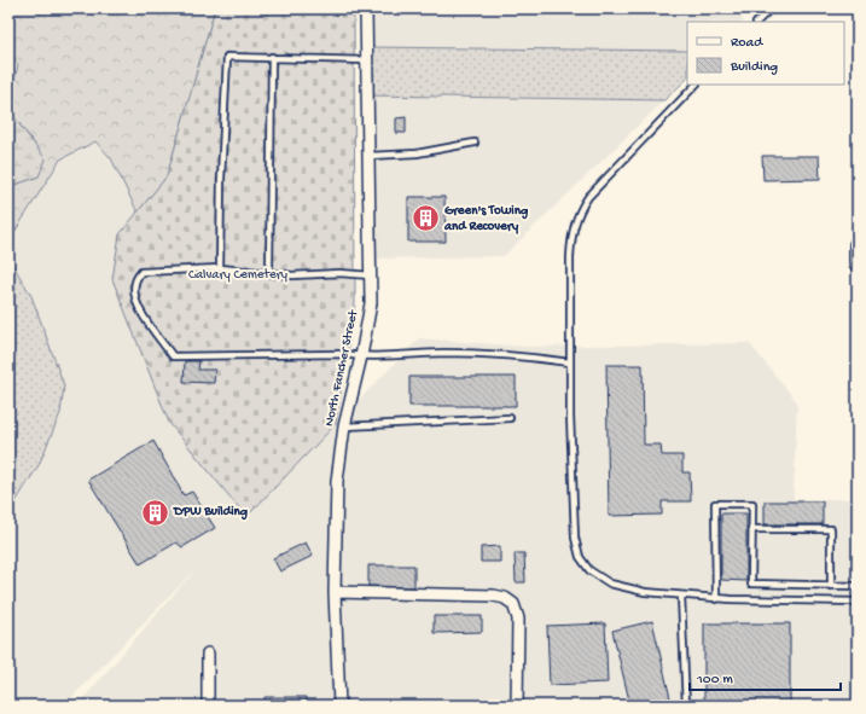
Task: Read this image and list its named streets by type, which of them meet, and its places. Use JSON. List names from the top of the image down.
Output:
{
  "streets": {
    "street": ["North Fancher Street"]
  },
  "parks": ["Calvary Cemetery"],
  "places": {
    "building": ["Green's Towing and Recovery", "DPW Building"]
  },
  "legend": ["Road", "Building"],
  "scale_bar": "100 m"
}
